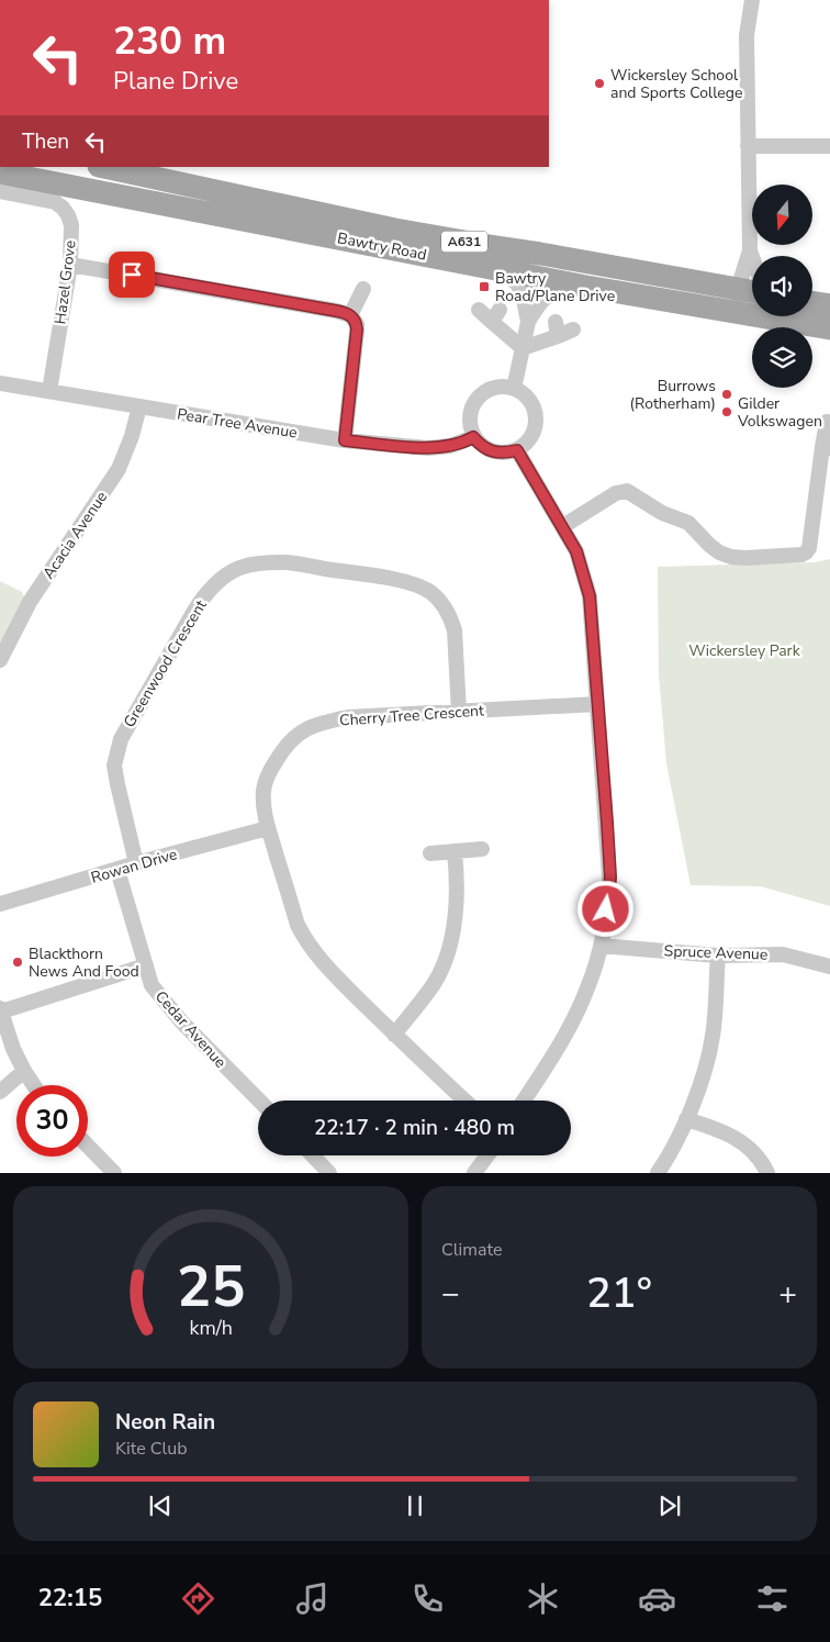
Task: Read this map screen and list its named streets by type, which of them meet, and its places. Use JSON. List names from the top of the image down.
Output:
{
  "streets": {
    "main road": ["A631", "Bawtry Road"],
    "street": [
      "Hazel Grove",
      "Pear Tree Avenue",
      "Acacia Avenue",
      "Greenwood Crescent",
      "Cherry Tree Crescent",
      "Rowan Drive",
      "Spruce Avenue",
      "Cedar Avenue"
    ]
  },
  "crossings": [
    ["Hazel Grove", "Pear Tree Avenue"],
    ["Pear Tree Avenue", "Acacia Avenue"],
    ["Greenwood Crescent", "Cherry Tree Crescent"],
    ["Greenwood Crescent", "Rowan Drive"],
    ["Cherry Tree Crescent", "Rowan Drive"],
    ["Rowan Drive", "Cedar Avenue"]
  ],
  "parks": ["Wickersley Park"],
  "places": {
    "other": [
      "Wickersley School and Sports College",
      "Burrows (Rotherham)",
      "Gilder Volkswagen",
      "Blackthorn News And Food"
    ],
    "transit": ["Bawtry Road/Plane Drive"]
  },
  "north": "bottom",
  "page": {
    "turn": ["230 m", "Plane Drive"],
    "then": "Then",
    "limit": "30",
    "trip": "22:17 · 2 min · 480 m",
    "tile": "Climate",
    "heat": ["−", "21°", "+"],
    "song": ["Neon Rain", "Kite Club"],
    "tabs": "22:15",
    "gauge": ["25", "km/h"]
  }
}
